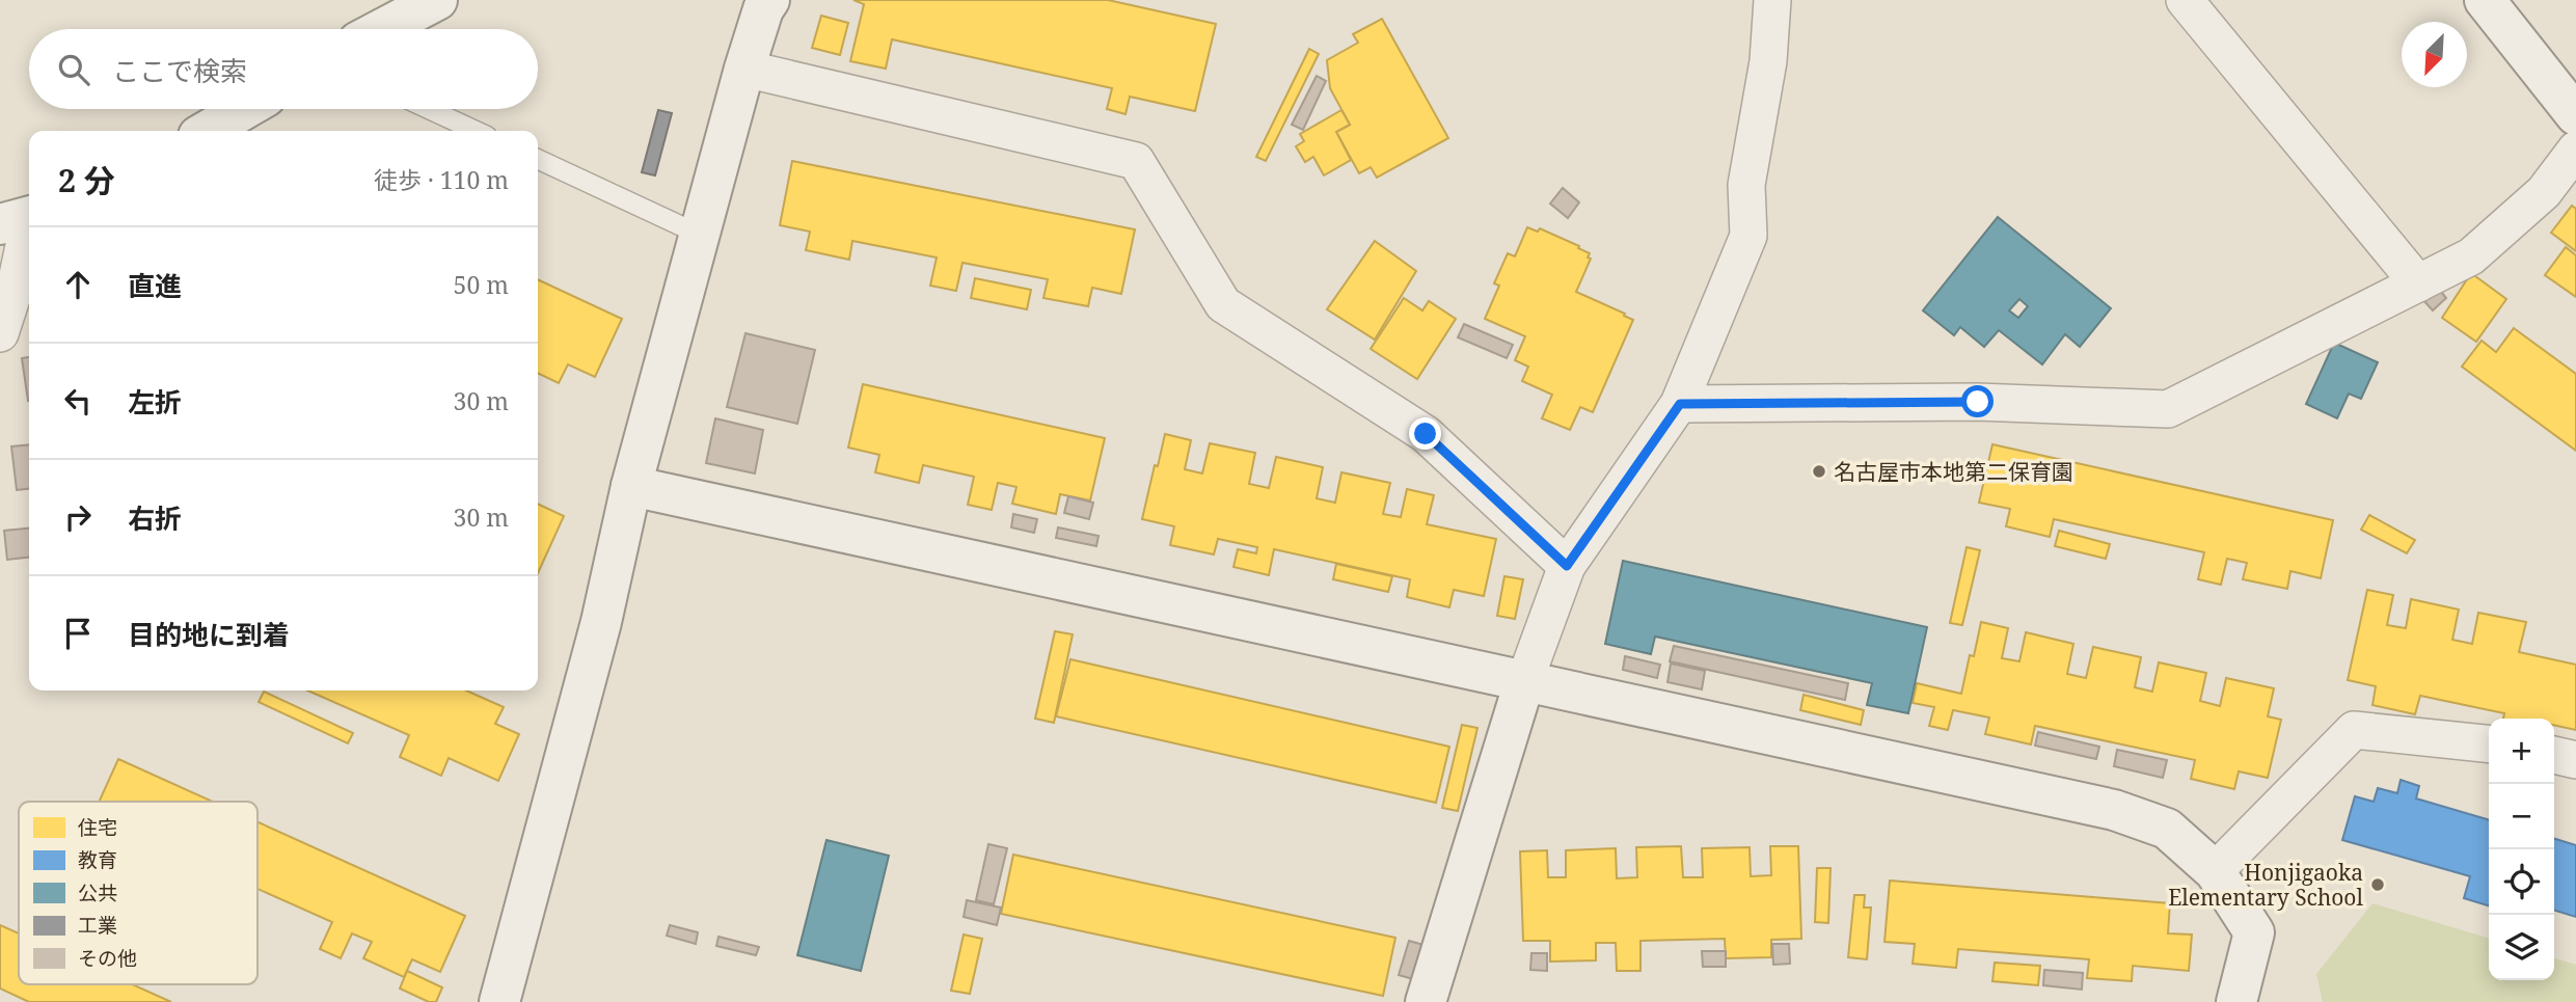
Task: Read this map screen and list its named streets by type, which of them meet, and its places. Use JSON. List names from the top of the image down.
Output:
{
  "places": ["名古屋市本地第二保育園", "Honjigaoka Elementary School"],
  "legend": [
    "住宅",
    "教育",
    "公共",
    "工業",
    "その他"
  ],
  "north": "bottom left",
  "page": {
    "search": "ここで検索",
    "heading": ["2 分", "徒歩 · 110 m"],
    "list": [
      ["直進", "50 m"],
      ["左折", "30 m"],
      ["右折", "30 m"],
      "目的地に到着"
    ],
    "map_buttons": ["+", "−"]
  }
}
